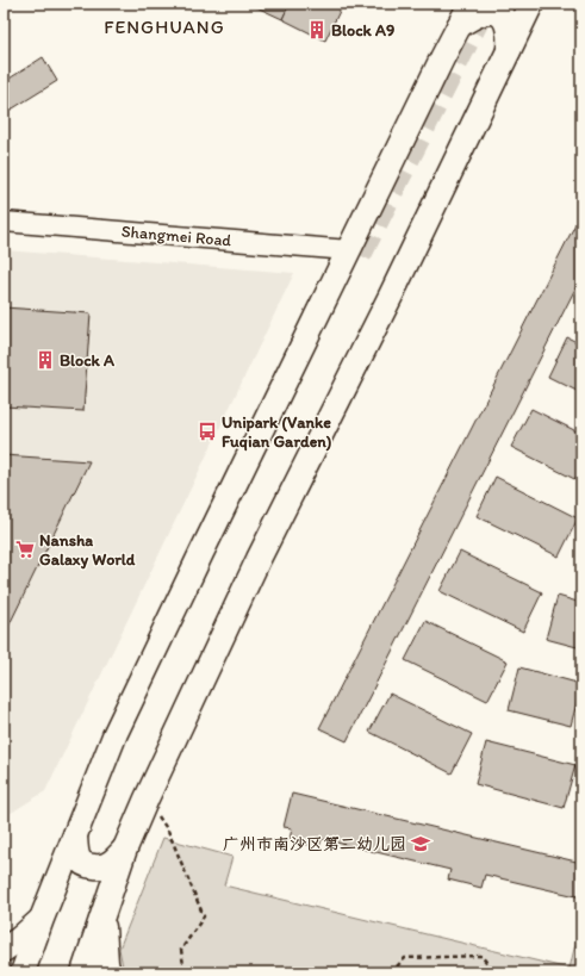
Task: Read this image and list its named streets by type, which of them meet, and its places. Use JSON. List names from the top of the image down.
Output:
{
  "streets": {
    "street": ["Shangmei Road"]
  },
  "districts": ["FENGHUANG"],
  "places": {
    "building": ["Block A9", "Block A"],
    "bus stop": ["Unipark (Vanke Fuqian Garden)"],
    "supermarket": ["Nansha Galaxy World"],
    "school or university": ["广州市南沙区第二幼儿园"]
  }
}
